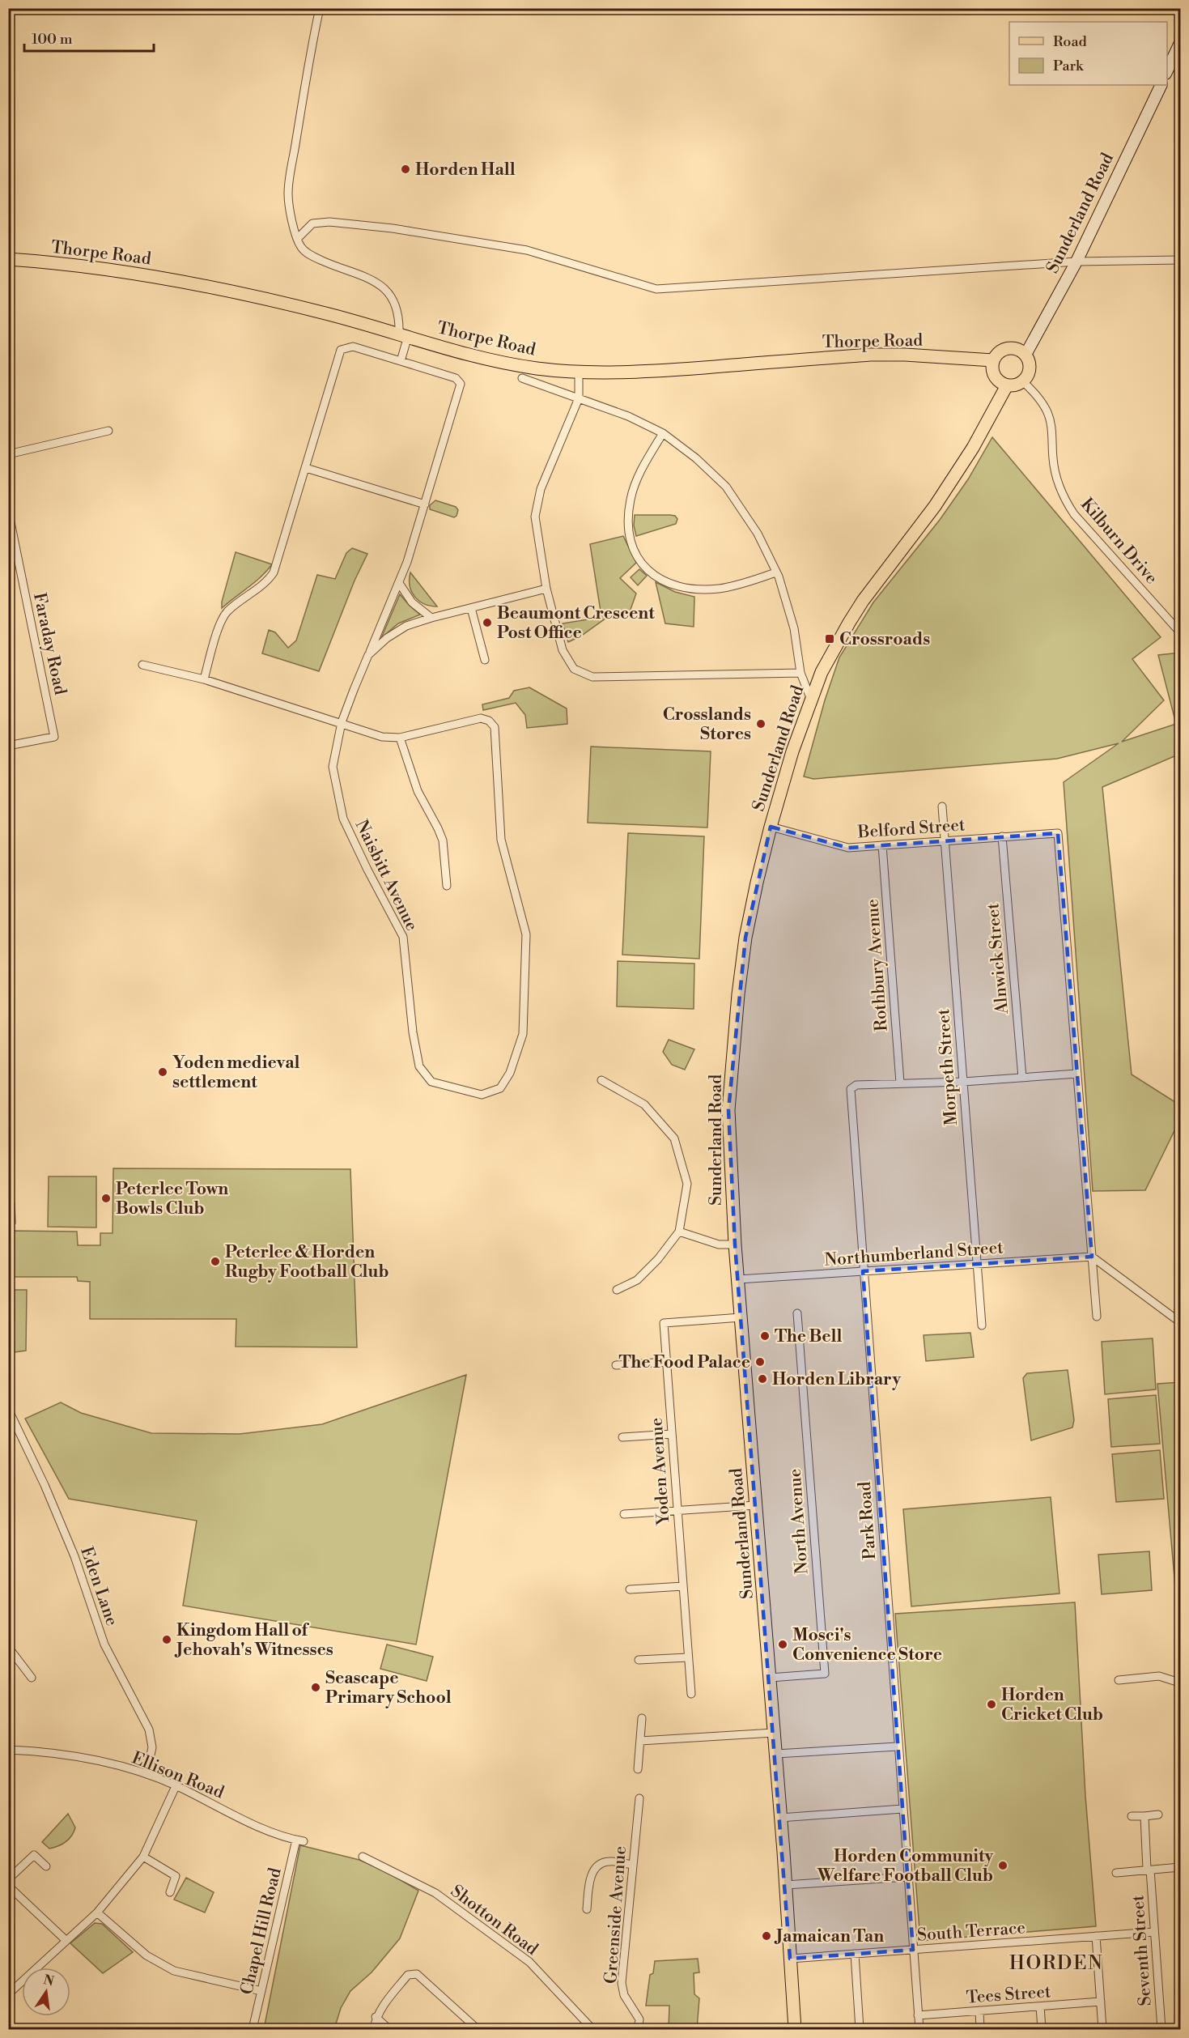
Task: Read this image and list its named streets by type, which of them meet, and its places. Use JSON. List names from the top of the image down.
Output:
{
  "streets": {
    "main road": ["Sunderland Road", "Thorpe Road"],
    "street": [
      "Kilburn Drive",
      "Faraday Road",
      "Belford Street",
      "Naisbitt Avenue",
      "Alnwick Street",
      "Rothbury Avenue",
      "Morpeth Street",
      "Northumberland Street",
      "Yoden Avenue",
      "Park Road",
      "North Avenue",
      "Eden Lane",
      "Ellison Road",
      "Greenside Avenue",
      "Shotton Road",
      "Chapel Hill Road",
      "South Terrace",
      "Seventh Street",
      "Tees Street"
    ]
  },
  "crossings": [
    ["Sunderland Road", "Thorpe Road"],
    ["Sunderland Road", "Kilburn Drive"],
    ["Sunderland Road", "Belford Street"],
    ["Sunderland Road", "Northumberland Street"],
    ["Sunderland Road", "Yoden Avenue"],
    ["Sunderland Road", "North Avenue"],
    ["Sunderland Road", "South Terrace"],
    ["Thorpe Road", "Kilburn Drive"],
    ["Belford Street", "Alnwick Street"],
    ["Belford Street", "Rothbury Avenue"],
    ["Belford Street", "Morpeth Street"],
    ["Rothbury Avenue", "Park Road"],
    ["Morpeth Street", "Northumberland Street"],
    ["Northumberland Street", "Park Road"],
    ["Park Road", "South Terrace"],
    ["Park Road", "Tees Street"],
    ["Eden Lane", "Ellison Road"],
    ["Ellison Road", "Chapel Hill Road"],
    ["South Terrace", "Seventh Street"]
  ],
  "districts": ["HORDEN"],
  "places": {
    "other": [
      "Horden Hall",
      "Beaumont Crescent Post Office",
      "Crosslands Stores",
      "Yoden medieval settlement",
      "Peterlee Town Bowls Club",
      "Peterlee & Horden Rugby Football Club",
      "The Bell",
      "The Food Palace",
      "Horden Library",
      "Kingdom Hall of Jehovah's Witnesses",
      "Mosci's Convenience Store",
      "Seascape Primary School",
      "Horden Cricket Club",
      "Horden Community Welfare Football Club",
      "Jamaican Tan"
    ],
    "transit": ["Crossroads"]
  },
  "legend": ["Road", "Park"],
  "scale_bar": "100 m",
  "north": "top"
}
